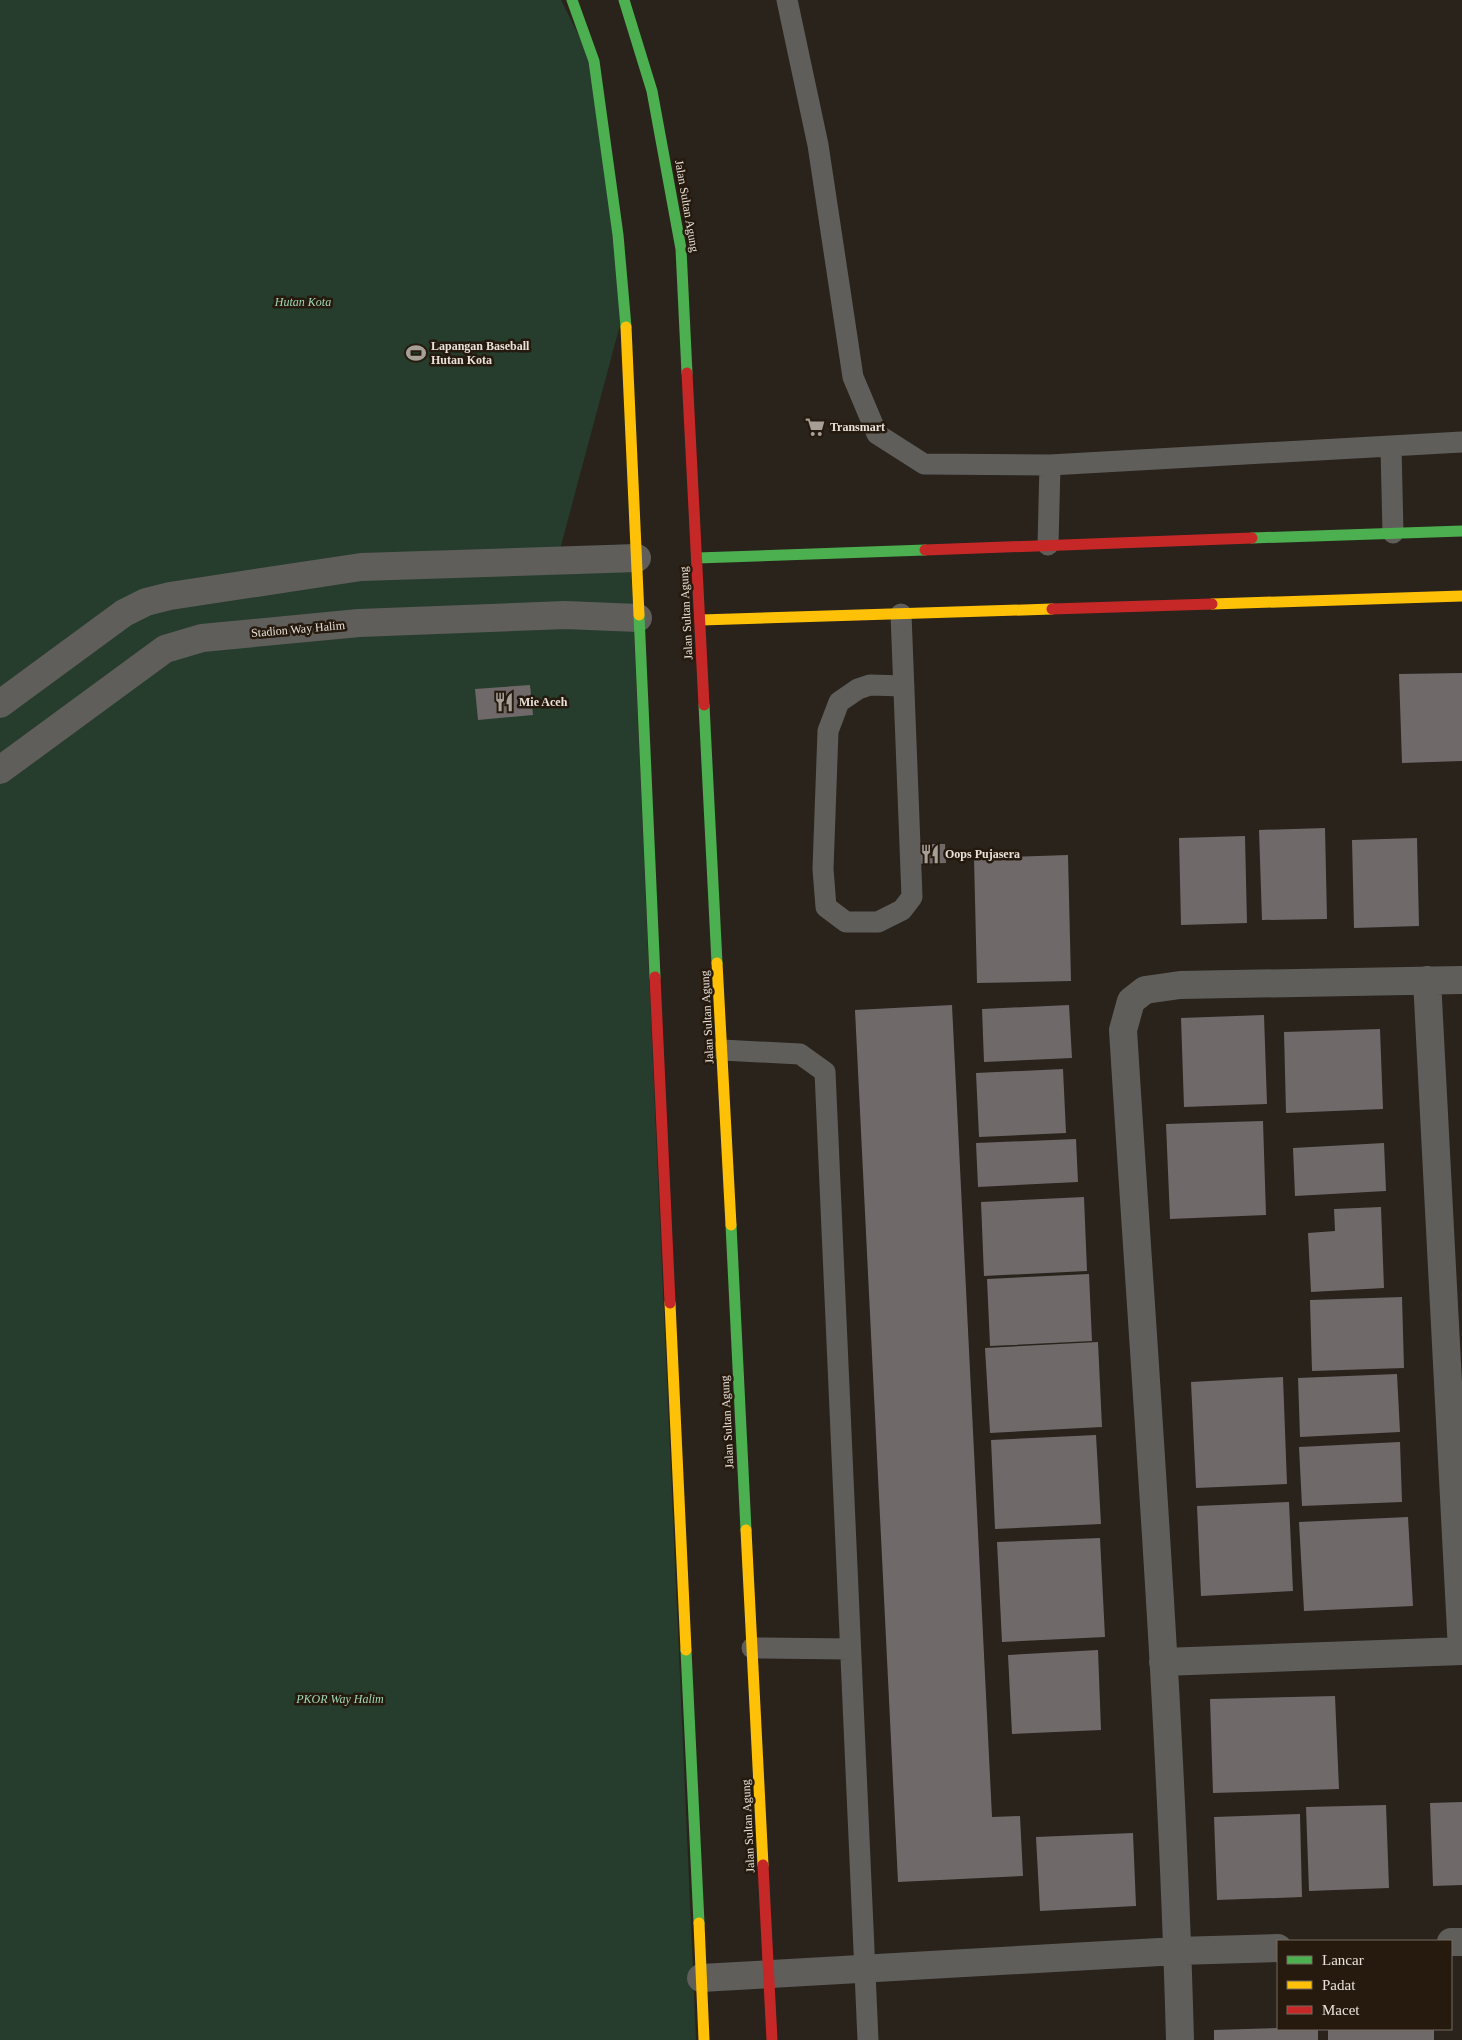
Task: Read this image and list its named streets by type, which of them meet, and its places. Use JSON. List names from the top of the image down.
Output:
{
  "streets": {
    "main road": ["Jalan Sultan Agung"],
    "street": ["Stadion Way Halim"]
  },
  "parks": ["Hutan Kota", "PKOR Way Halim"],
  "places": {
    "sports": ["Lapangan Baseball Hutan Kota"],
    "supermarket": ["Transmart"],
    "restaurant": ["Mie Aceh", "Oops Pujasera"]
  },
  "legend": ["Lancar", "Padat", "Macet"]
}
